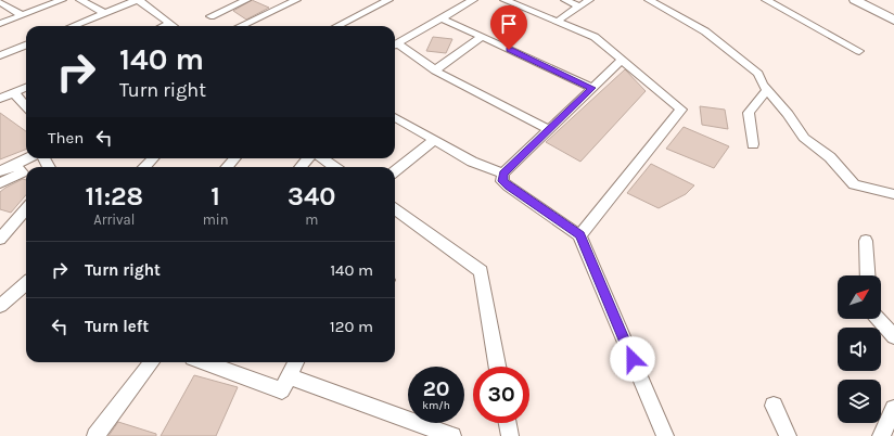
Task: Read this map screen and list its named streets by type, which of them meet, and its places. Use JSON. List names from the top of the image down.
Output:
{
  "north": "top right",
  "page": {
    "turn": ["140 m", "Turn right"],
    "then": "Then",
    "eta": [
      "11:28",
      "Arrival",
      "1",
      "min",
      "340",
      "m"
    ],
    "list": [
      {
        "name": "Turn right",
        "value": "140 m"
      },
      {
        "name": "Turn left",
        "value": "120 m"
      }
    ],
    "speed": "20 km/h",
    "limit": "30"
  }
}
